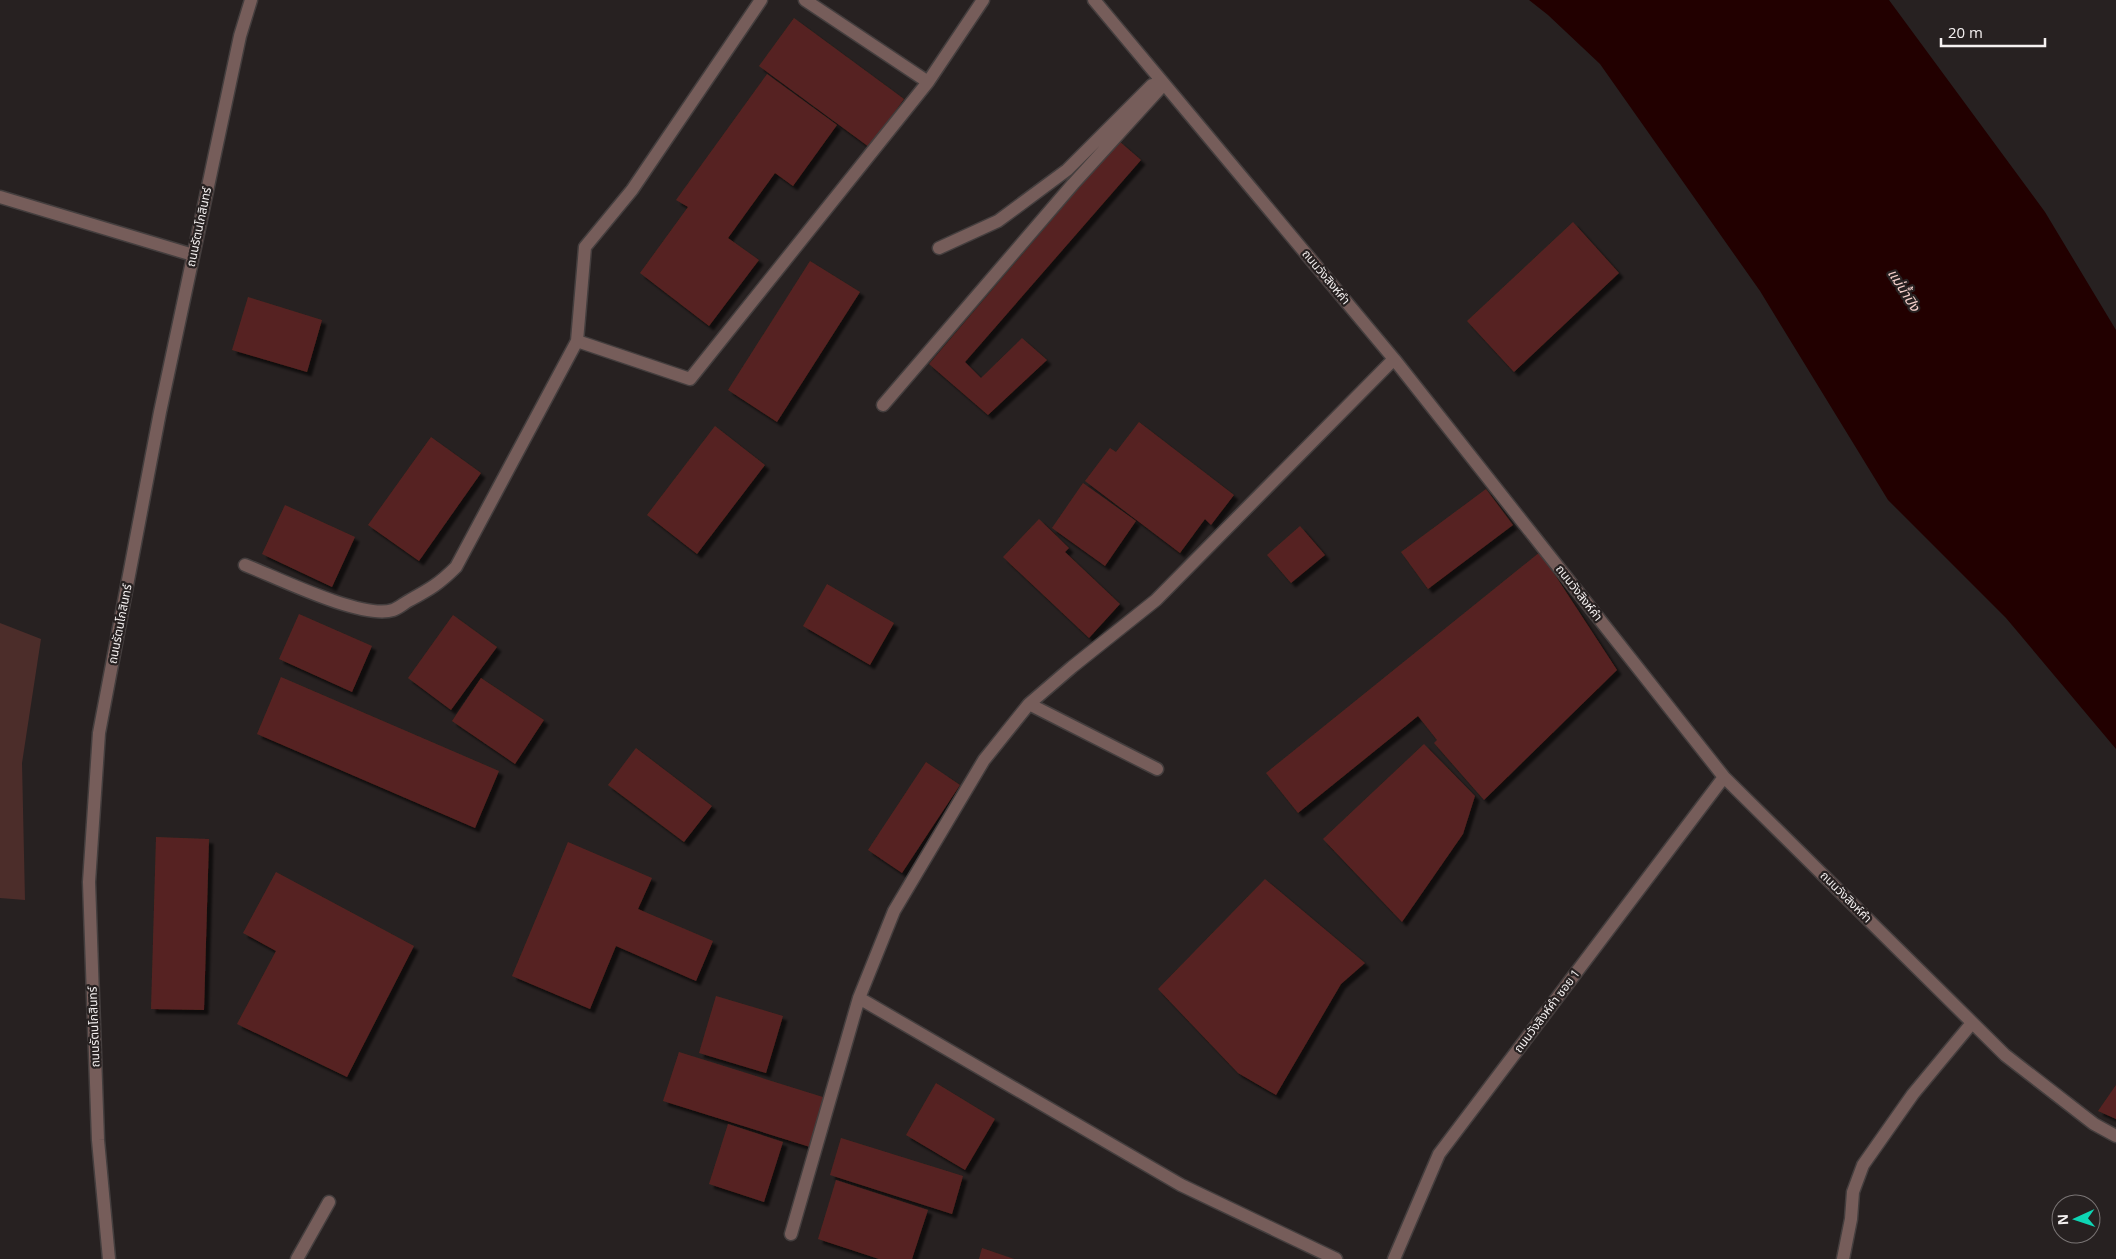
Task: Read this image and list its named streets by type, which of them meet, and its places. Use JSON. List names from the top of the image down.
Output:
{
  "streets": {
    "street": ["ถนนรัตนโกสินทร์", "ถนนวังสิงห์คำ", "ถนนวังสิงห์คำ ซอย 1"]
  },
  "crossings": [
    ["ถนนวังสิงห์คำ", "ถนนวังสิงห์คำ ซอย 1"]
  ],
  "water": ["แม่น้ำปิง"],
  "scale_bar": "20 m",
  "north": "left"
}
